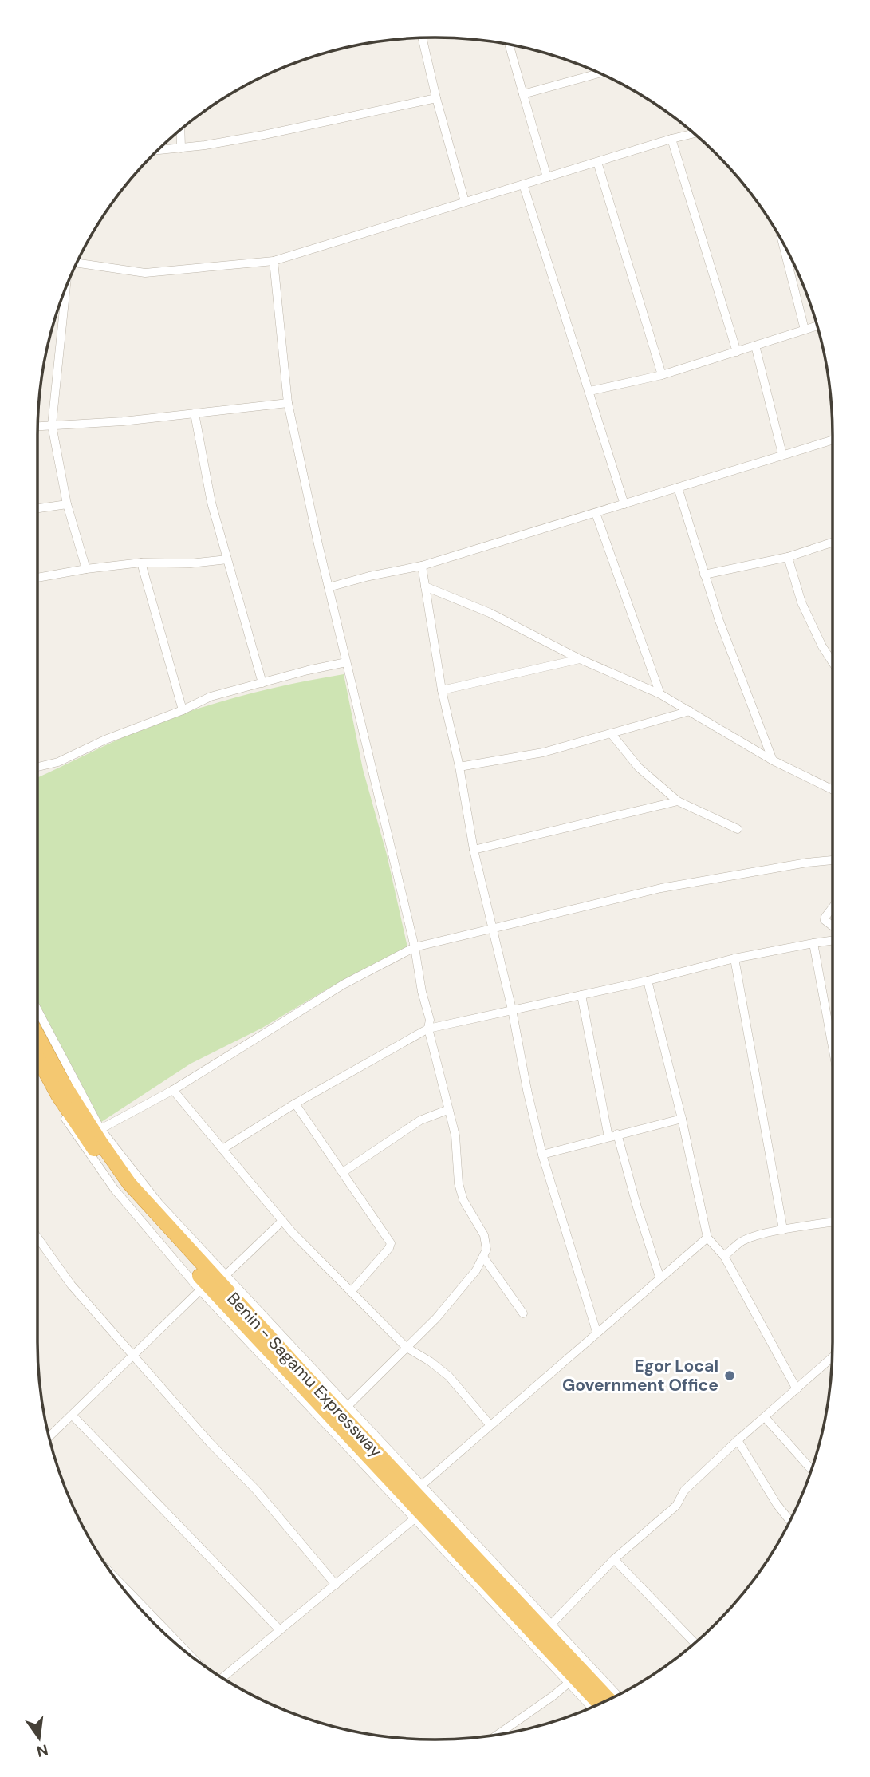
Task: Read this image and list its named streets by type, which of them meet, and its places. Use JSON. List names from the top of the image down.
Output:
{
  "streets": {
    "highway": ["Benin - Sagamu Expressway"]
  },
  "places": ["Egor Local Government Office"],
  "north": "bottom"
}
